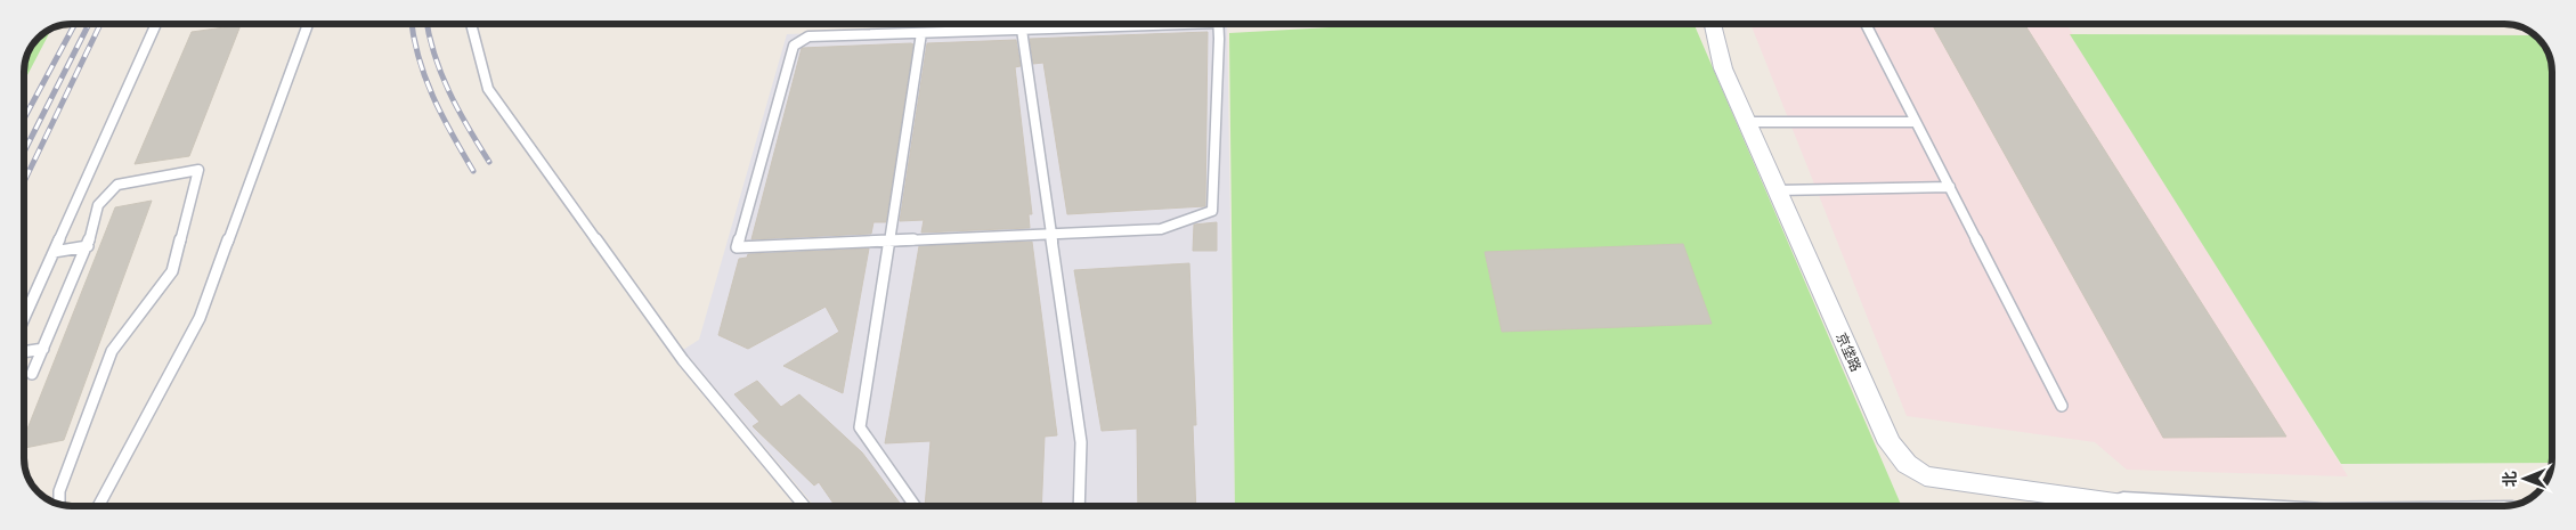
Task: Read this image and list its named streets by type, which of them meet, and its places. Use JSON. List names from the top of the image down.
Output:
{
  "streets": {
    "street": ["京垡路"]
  },
  "north": "left"
}
